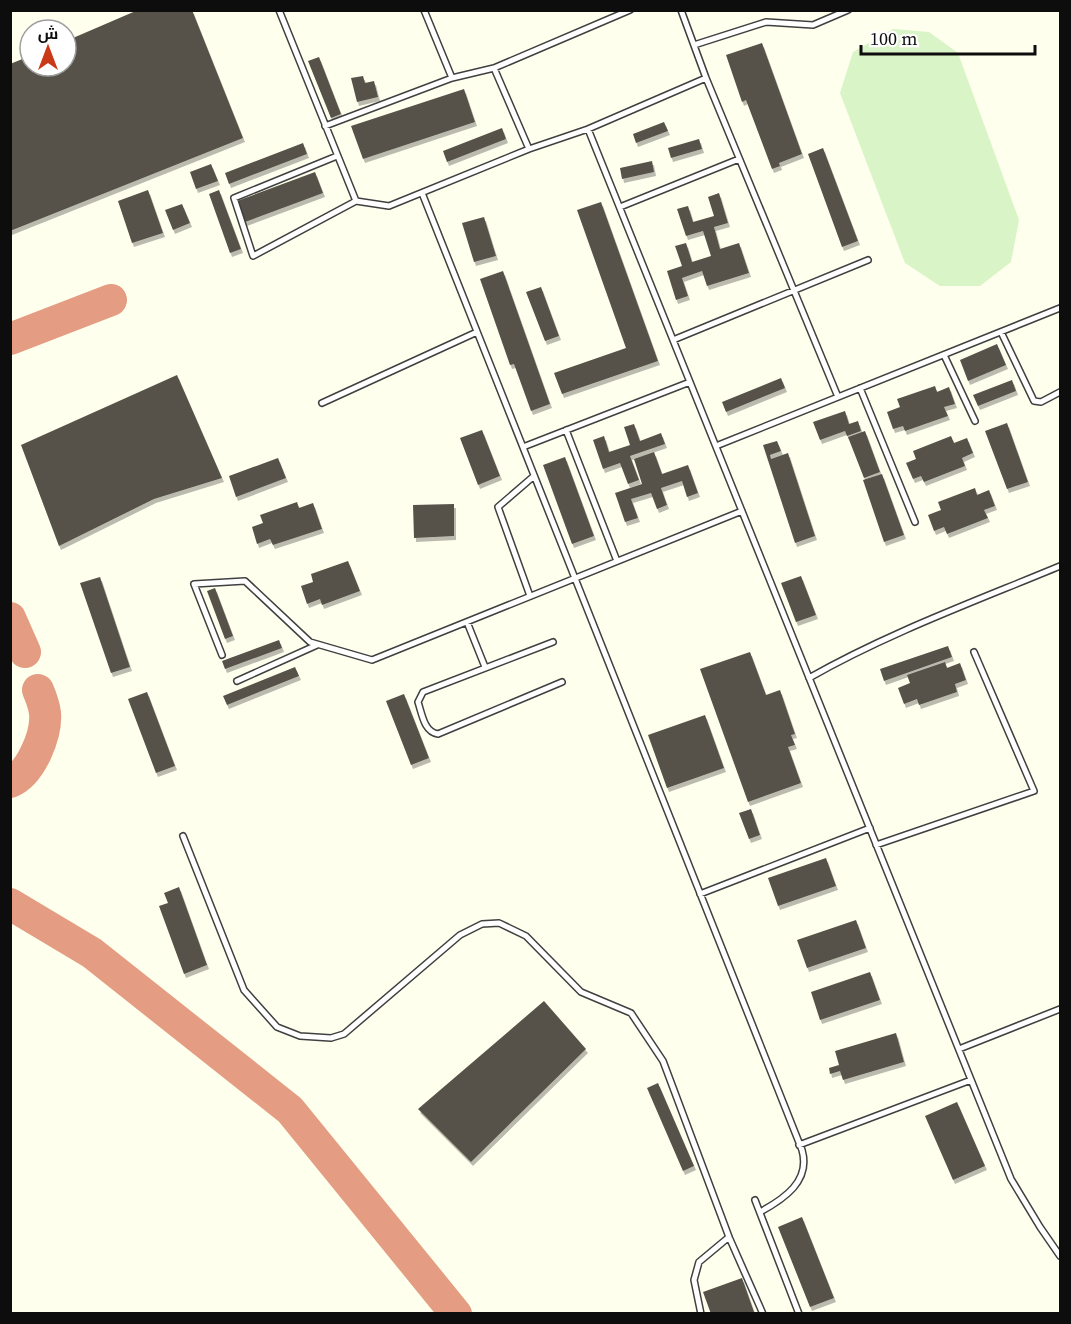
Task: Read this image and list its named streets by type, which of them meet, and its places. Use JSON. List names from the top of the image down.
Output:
{
  "scale_bar": "100 m",
  "north": "top"
}
